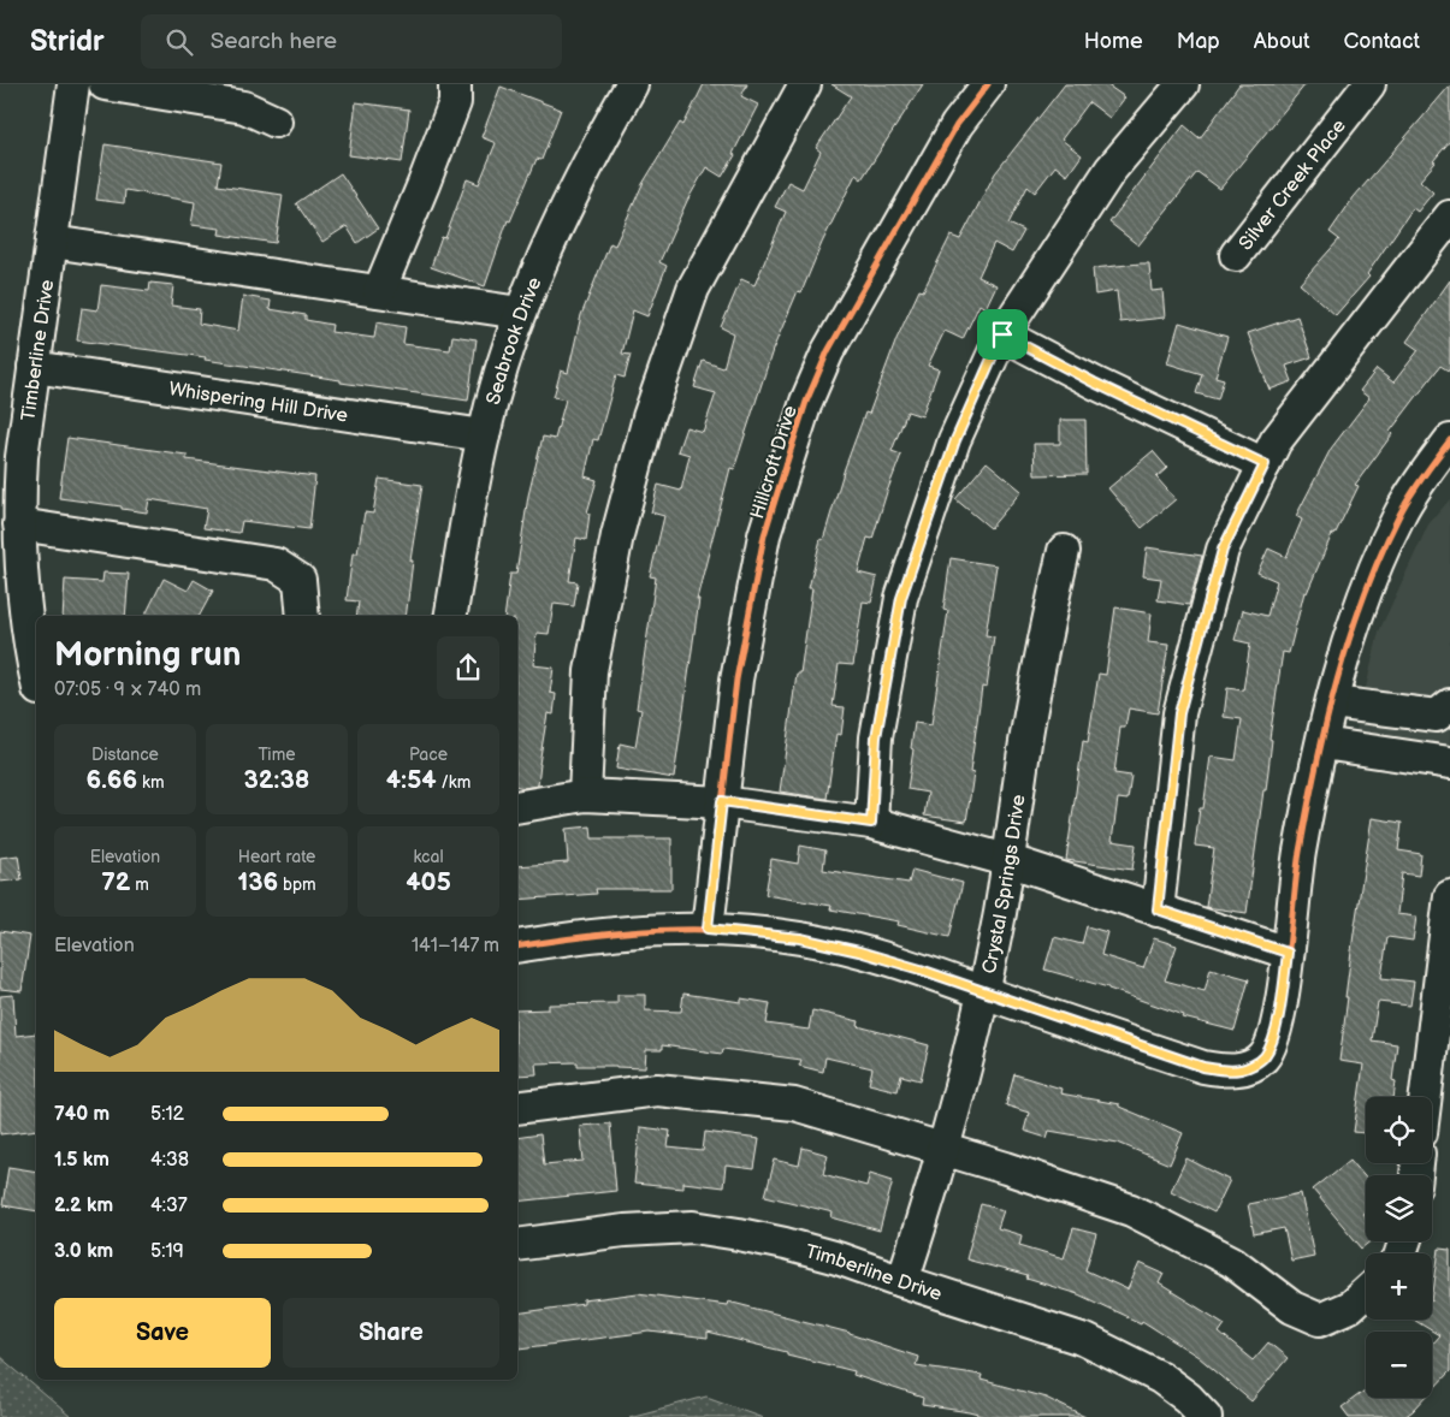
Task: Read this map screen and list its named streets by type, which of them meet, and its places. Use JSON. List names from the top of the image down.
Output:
{
  "streets": {
    "street": [
      "Silver Creek Place",
      "Seabrook Drive",
      "Timberline Drive",
      "Whispering Hill Drive",
      "Hillcroft Drive",
      "Crystal Springs Drive"
    ]
  },
  "crossings": [
    ["Seabrook Drive", "Whispering Hill Drive"],
    ["Timberline Drive", "Whispering Hill Drive"],
    ["Timberline Drive", "Crystal Springs Drive"]
  ],
  "page": {
    "header": "Stridr",
    "search": "Search here",
    "nav": [
      "Home",
      "Map",
      "About",
      "Contact"
    ],
    "heading": ["Morning run", "07:05 · 9 × 740 m"],
    "stats": [
      ["Distance", "6.66 km"],
      ["Time", "32:38"],
      ["Pace", "4:54 /km"],
      ["Elevation", "72 m"],
      ["Heart rate", "136 bpm"],
      ["kcal", "405"]
    ],
    "chart": ["Elevation", "141–147 m"],
    "list": [
      {
        "name": "740 m",
        "note": "5:12"
      },
      {
        "name": "1.5 km",
        "note": "4:38"
      },
      {
        "name": "2.2 km",
        "note": "4:37"
      },
      {
        "name": "3.0 km",
        "note": "5:19"
      }
    ],
    "map_buttons": ["+", "−"],
    "buttons": ["Save", "Share"]
  }
}
